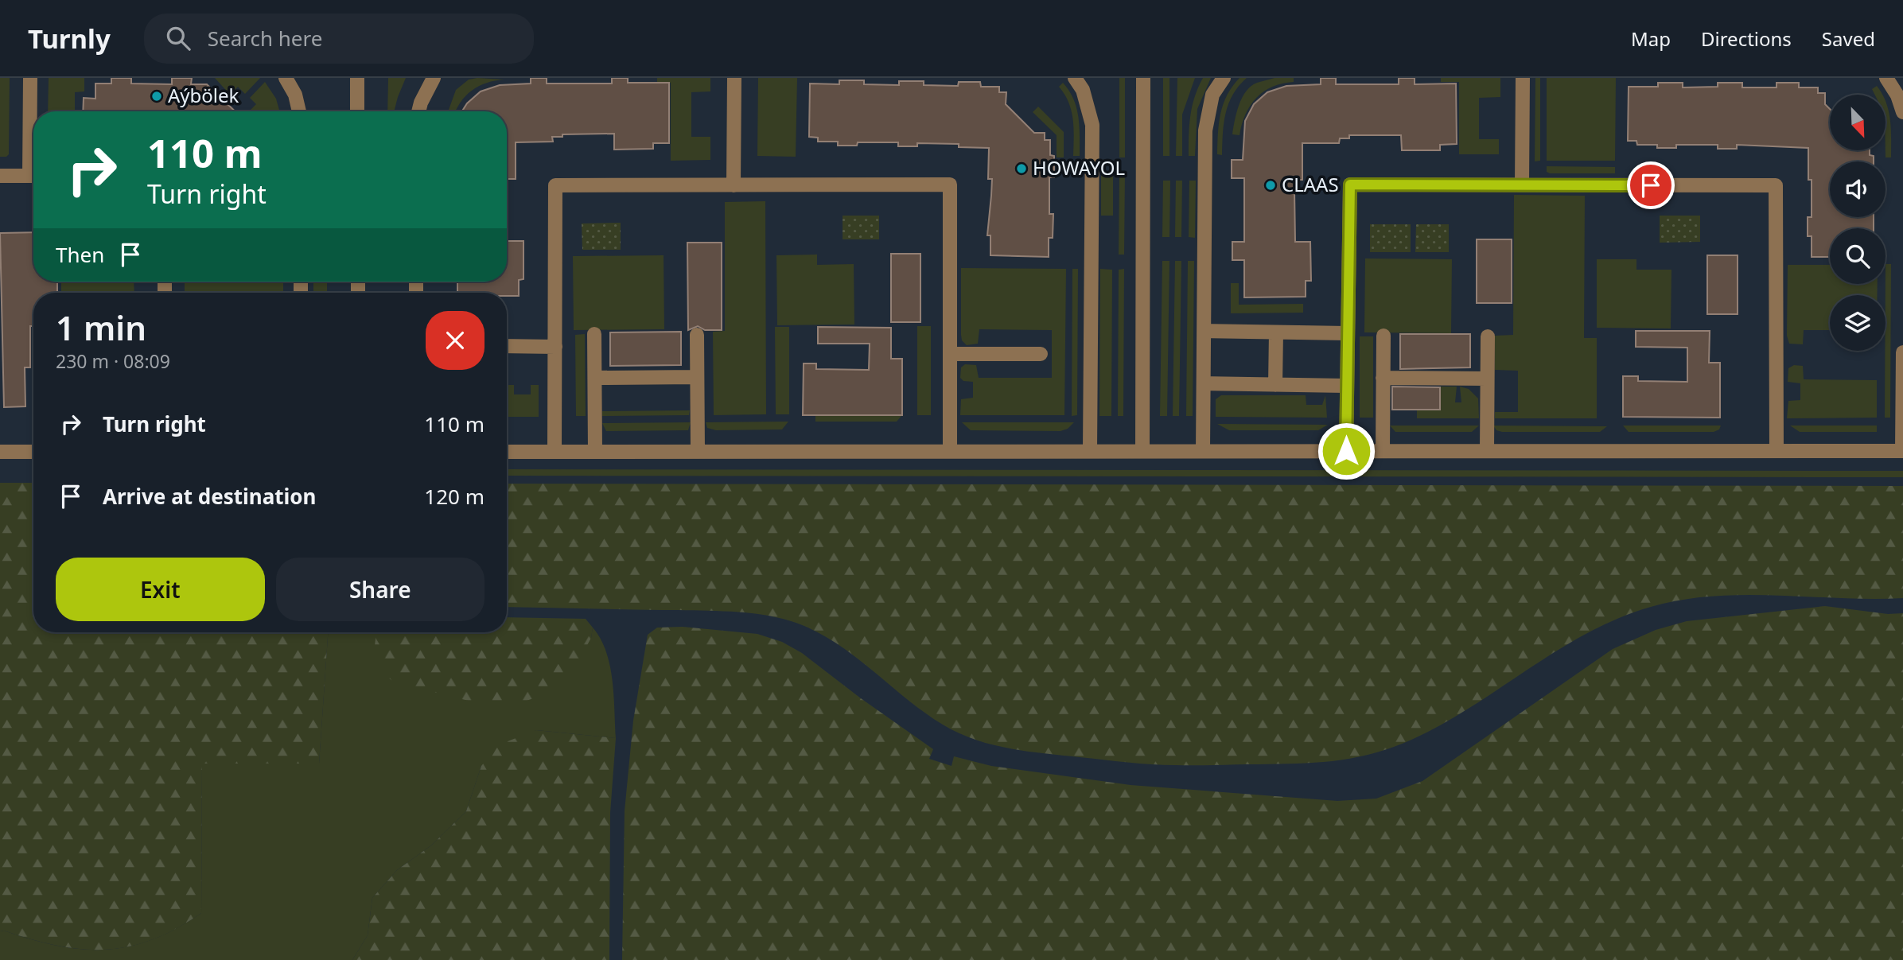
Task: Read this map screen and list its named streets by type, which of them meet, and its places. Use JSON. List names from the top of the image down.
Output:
{
  "places": ["Aýbölek", "HOWAYOL", "CLAAS"],
  "north": "bottom right",
  "page": {
    "header": "Turnly",
    "search": "Search here",
    "nav": ["Map", "Directions", "Saved"],
    "turn": ["110 m", "Turn right"],
    "then": "Then",
    "heading": ["1 min", "230 m · 08:09"],
    "list": [
      {
        "name": "Turn right",
        "value": "110 m"
      },
      {
        "name": "Arrive at destination",
        "value": "120 m"
      }
    ],
    "buttons": ["Exit", "Share"]
  }
}
